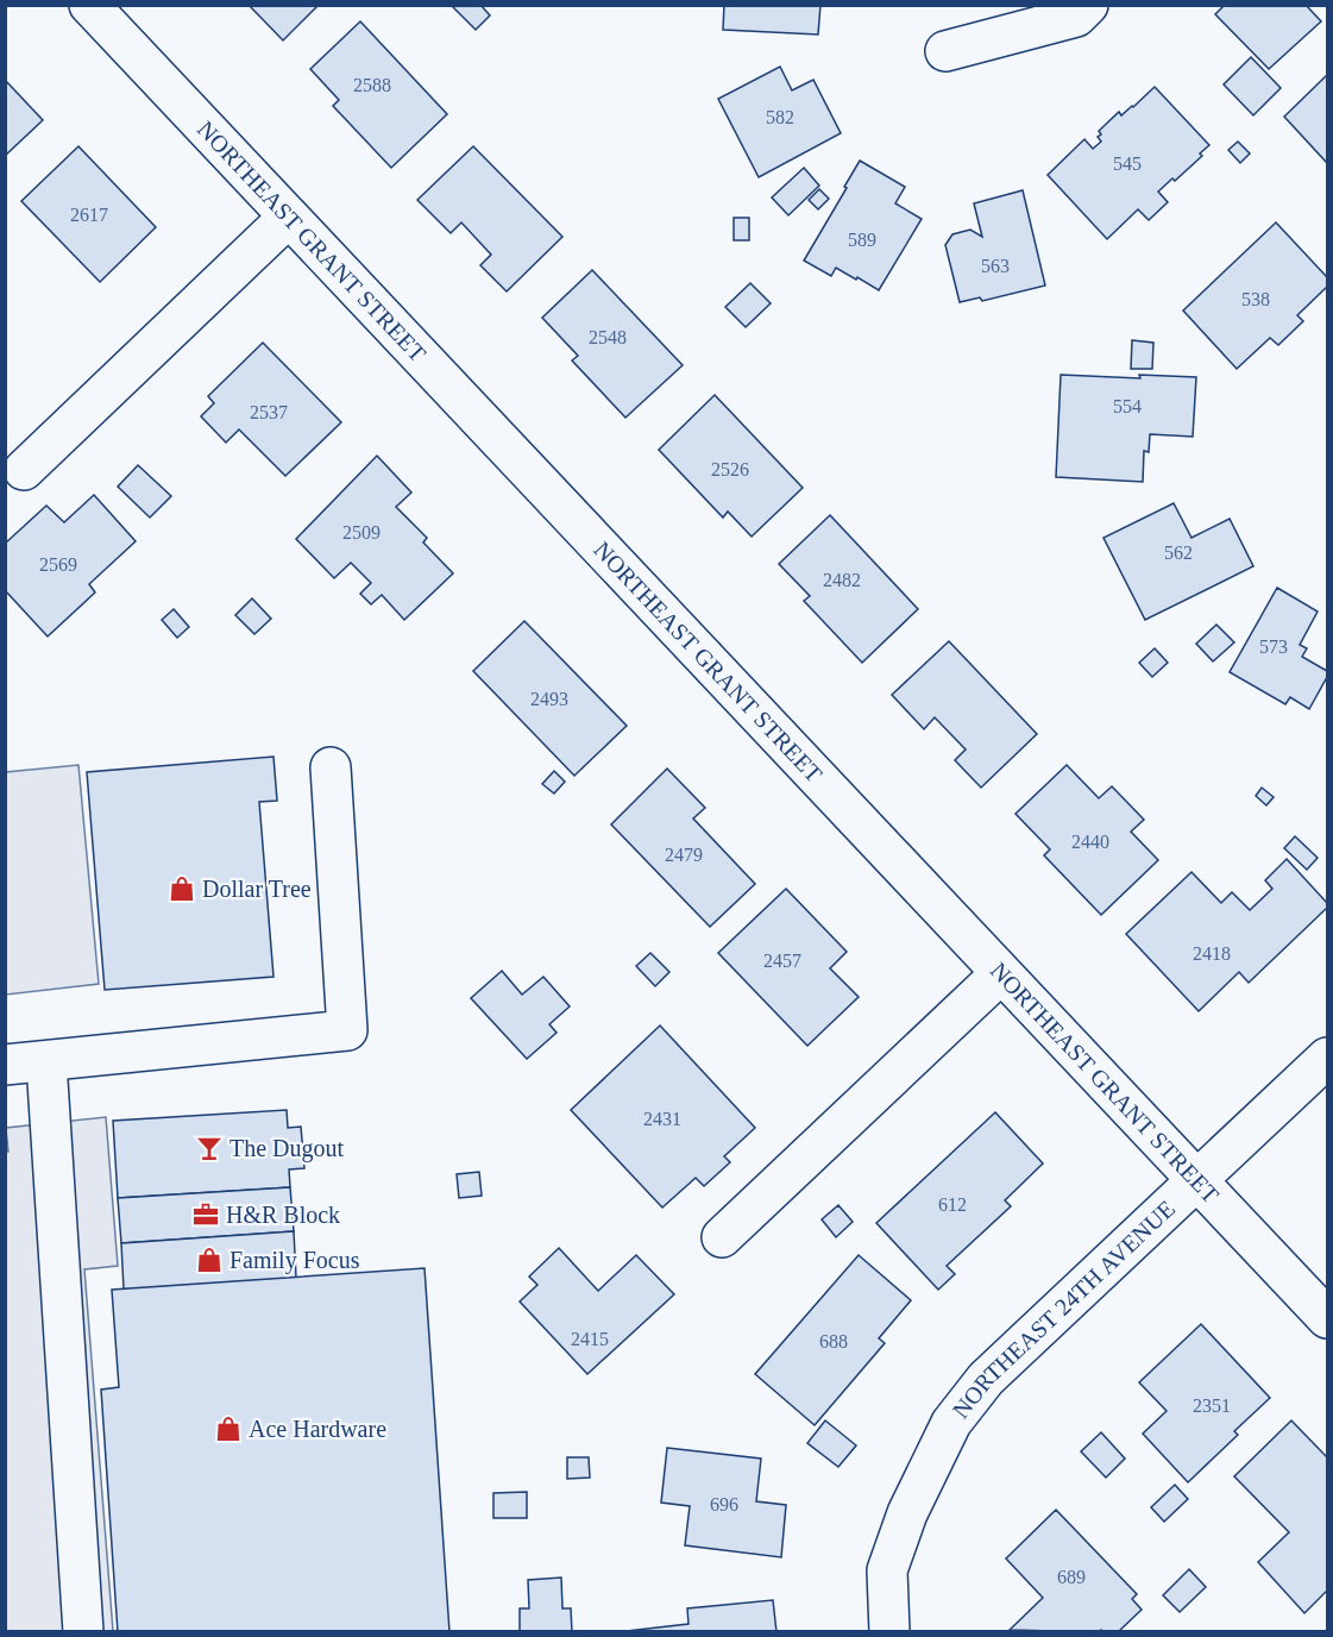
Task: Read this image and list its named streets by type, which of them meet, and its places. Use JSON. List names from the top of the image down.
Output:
{
  "streets": {
    "street": ["NORTHEAST GRANT STREET", "NORTHEAST 24TH AVENUE"]
  },
  "crossings": [
    ["NORTHEAST GRANT STREET", "NORTHEAST 24TH AVENUE"]
  ],
  "places": {
    "shop": ["Dollar Tree", "Family Focus", "Ace Hardware"],
    "bar": ["The Dugout"],
    "office": ["H&R Block"]
  },
  "house_numbers": [
    "2588",
    "582",
    "545",
    "2617",
    "589",
    "563",
    "538",
    "2548",
    "554",
    "2537",
    "2526",
    "2509",
    "562",
    "2569",
    "2482",
    "573",
    "2493",
    "2440",
    "2479",
    "2418",
    "2457",
    "2431",
    "612",
    "2415",
    "688",
    "2351",
    "696",
    "689"
  ]
}
